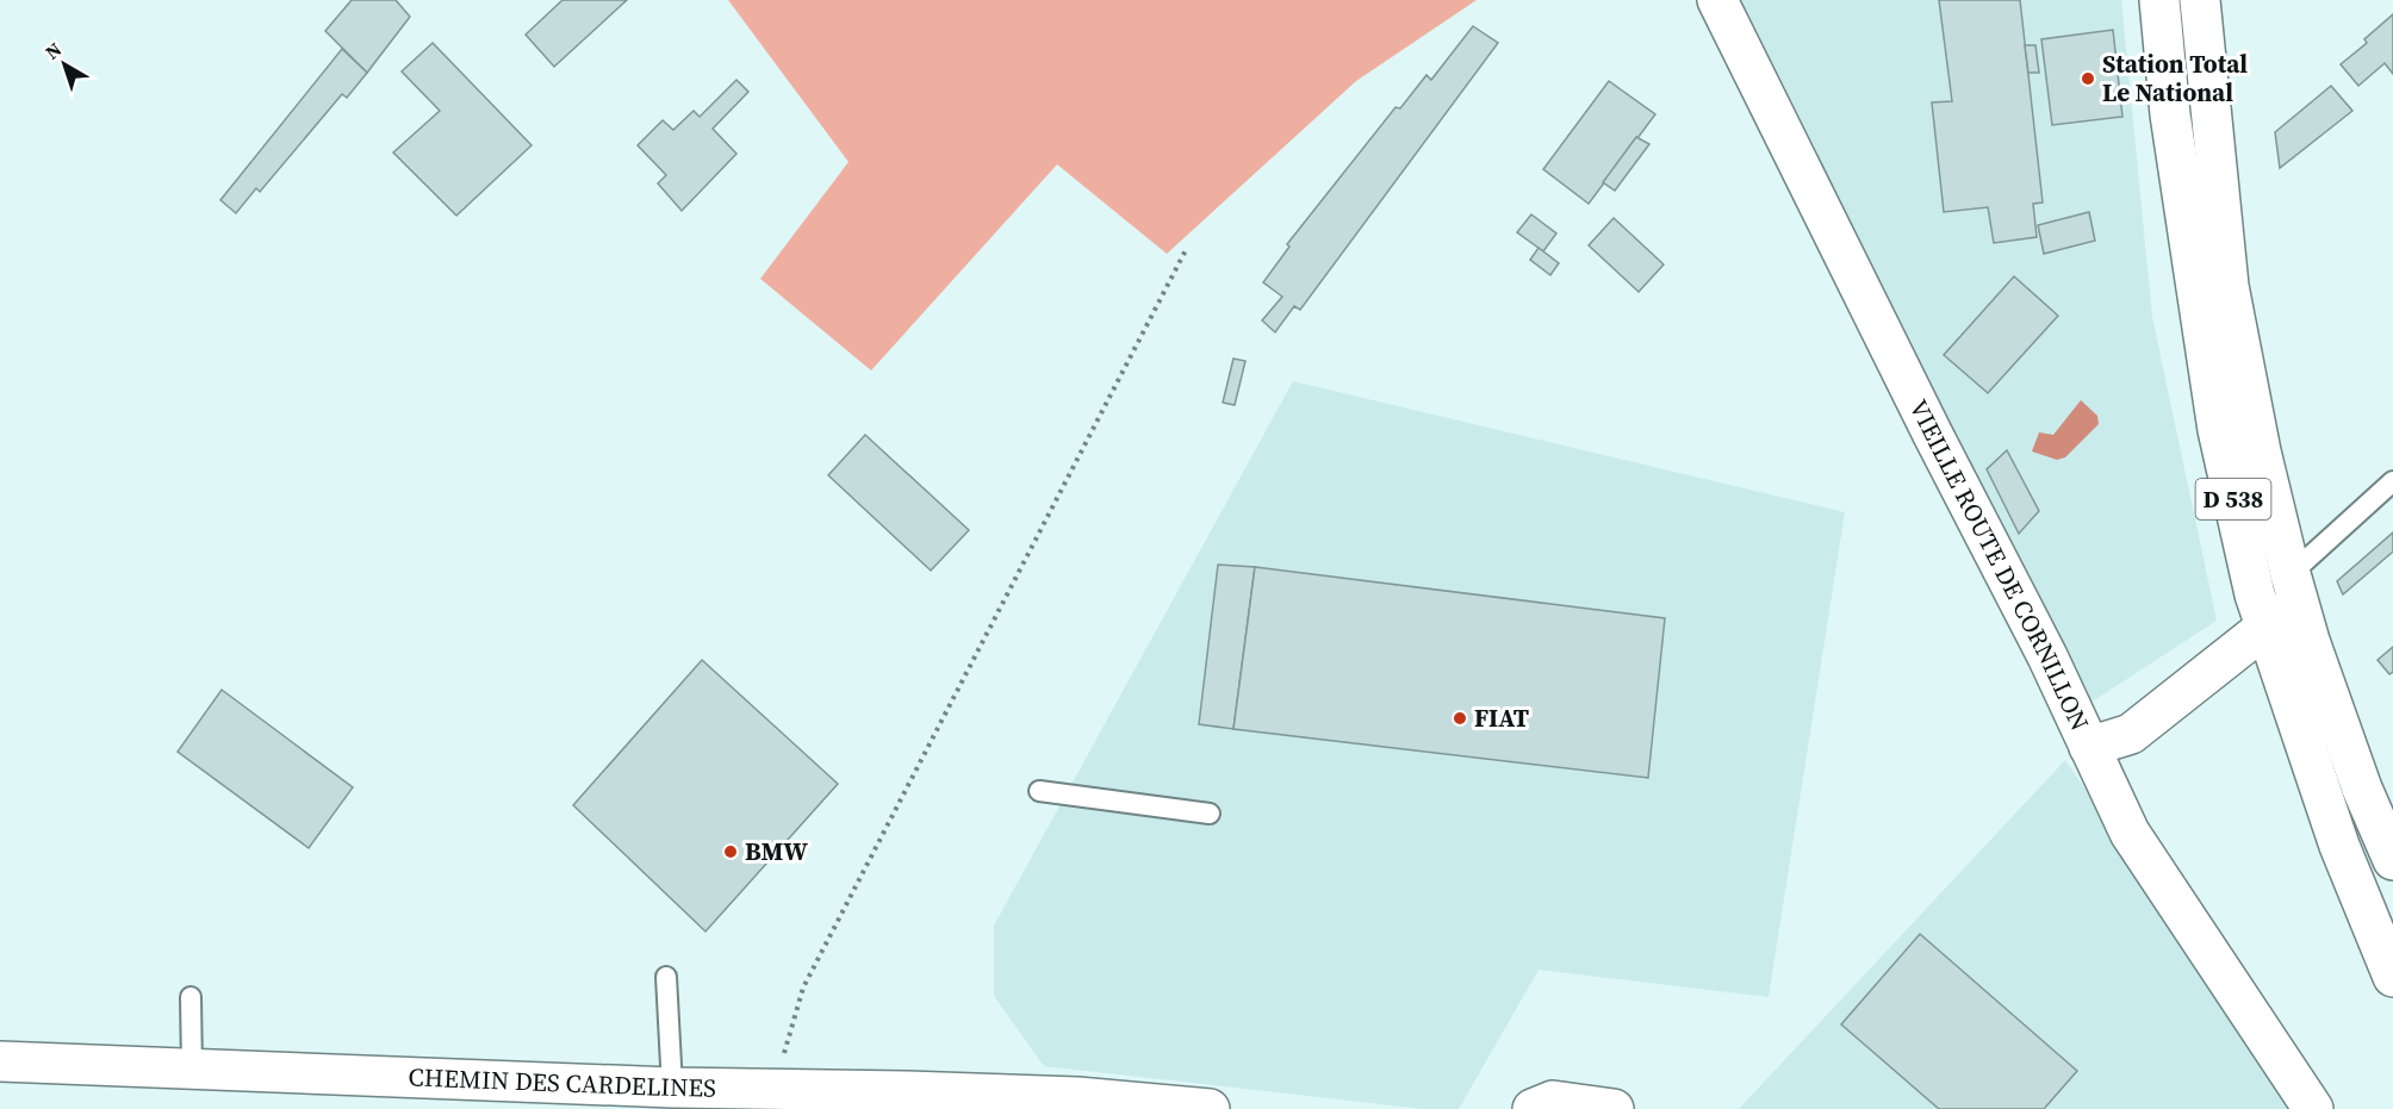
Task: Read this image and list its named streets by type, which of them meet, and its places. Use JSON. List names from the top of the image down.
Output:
{
  "streets": {
    "street": ["D 538", "VIEILLE ROUTE DE CORNILLON", "CHEMIN DES CARDELINES"]
  },
  "places": ["Station Total Le National", "FIAT", "BMW"],
  "north": "top left"
}
